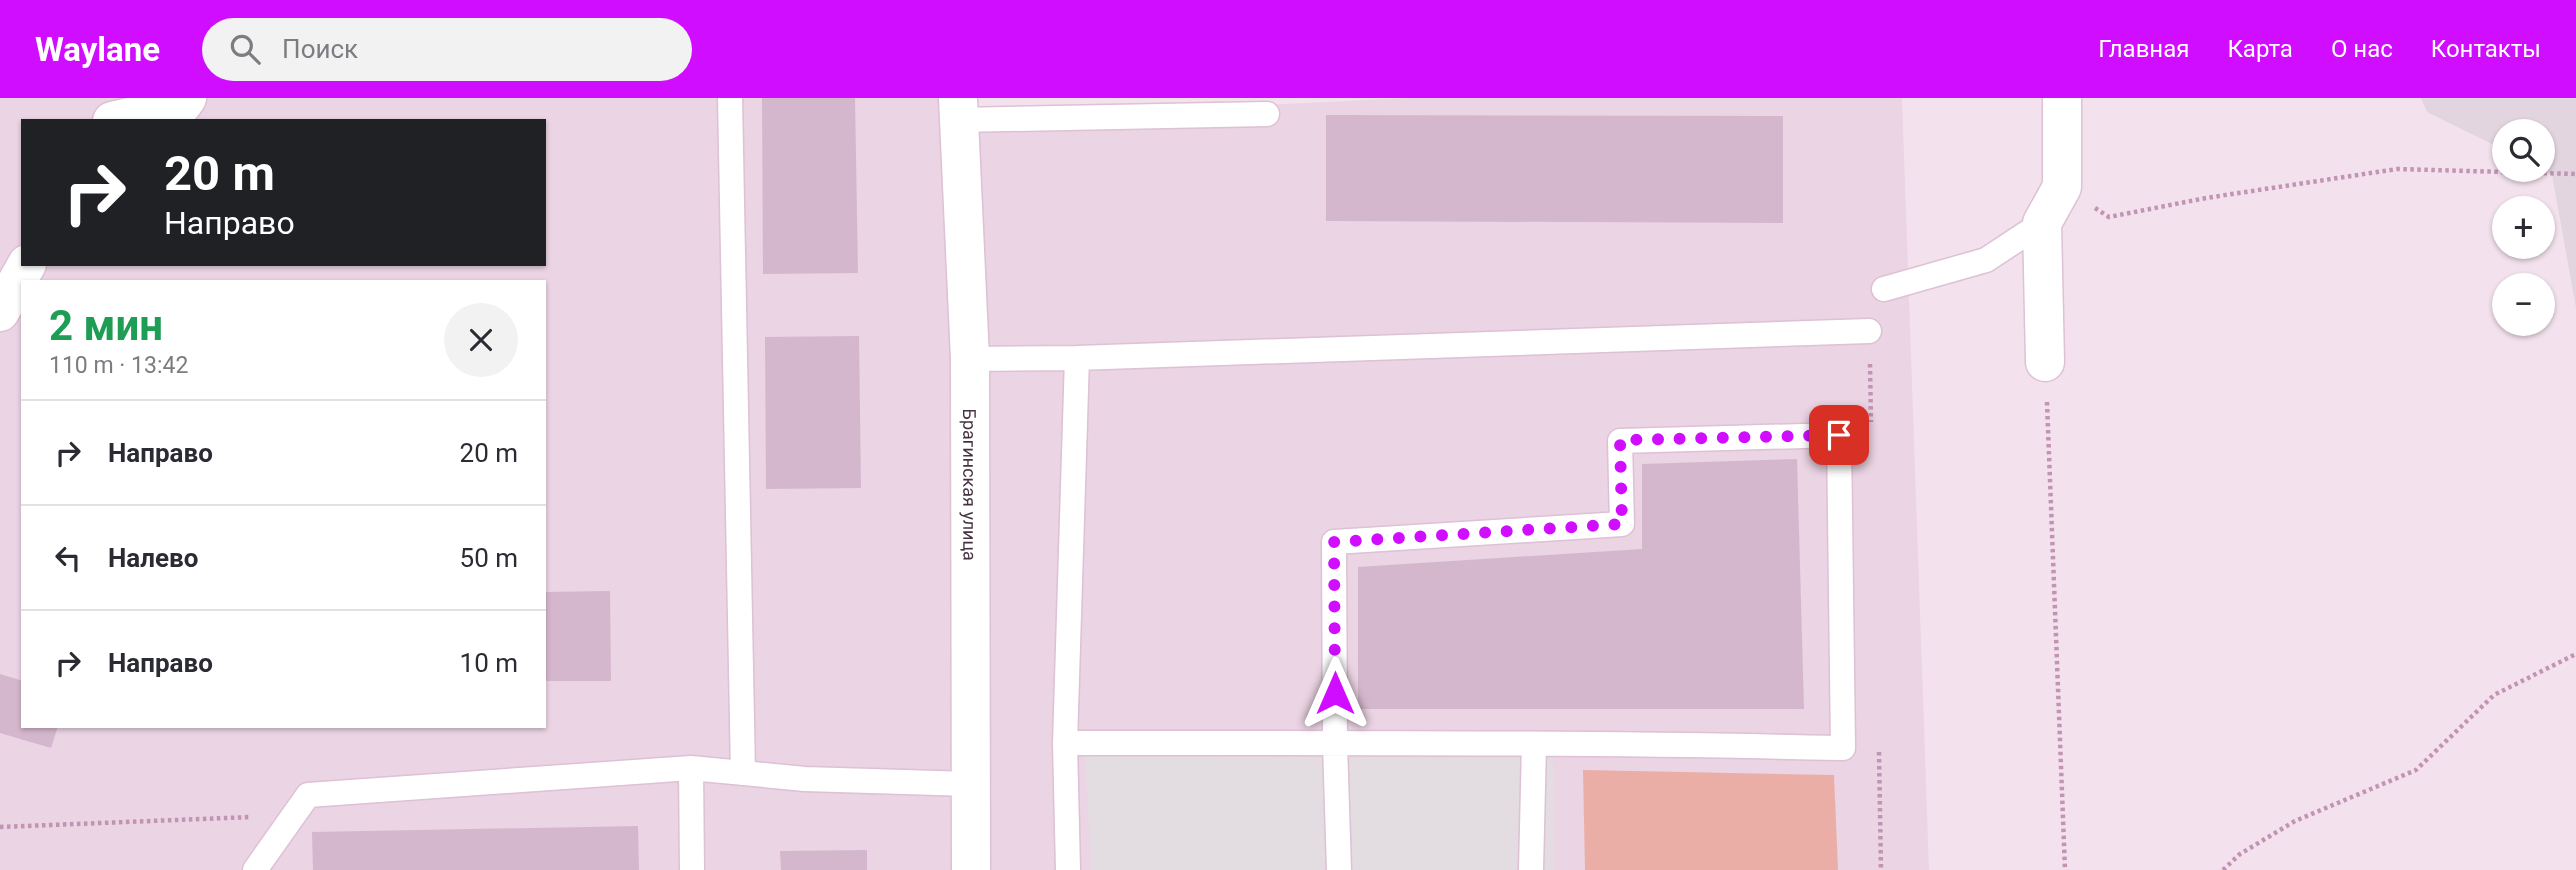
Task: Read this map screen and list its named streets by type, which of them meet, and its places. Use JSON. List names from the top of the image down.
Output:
{
  "streets": {
    "street": ["Брагинская улица"]
  },
  "page": {
    "header": "Waylane",
    "search": "Поиск",
    "nav": [
      "Главная",
      "Карта",
      "О нас",
      "Контакты"
    ],
    "map_buttons": ["+", "−"],
    "turn": ["20 m", "Направо"],
    "heading": ["2 мин", "110 m · 13:42"],
    "list": [
      {
        "name": "Направо",
        "value": "20 m"
      },
      {
        "name": "Налево",
        "value": "50 m"
      },
      {
        "name": "Направо",
        "value": "10 m"
      }
    ]
  }
}
